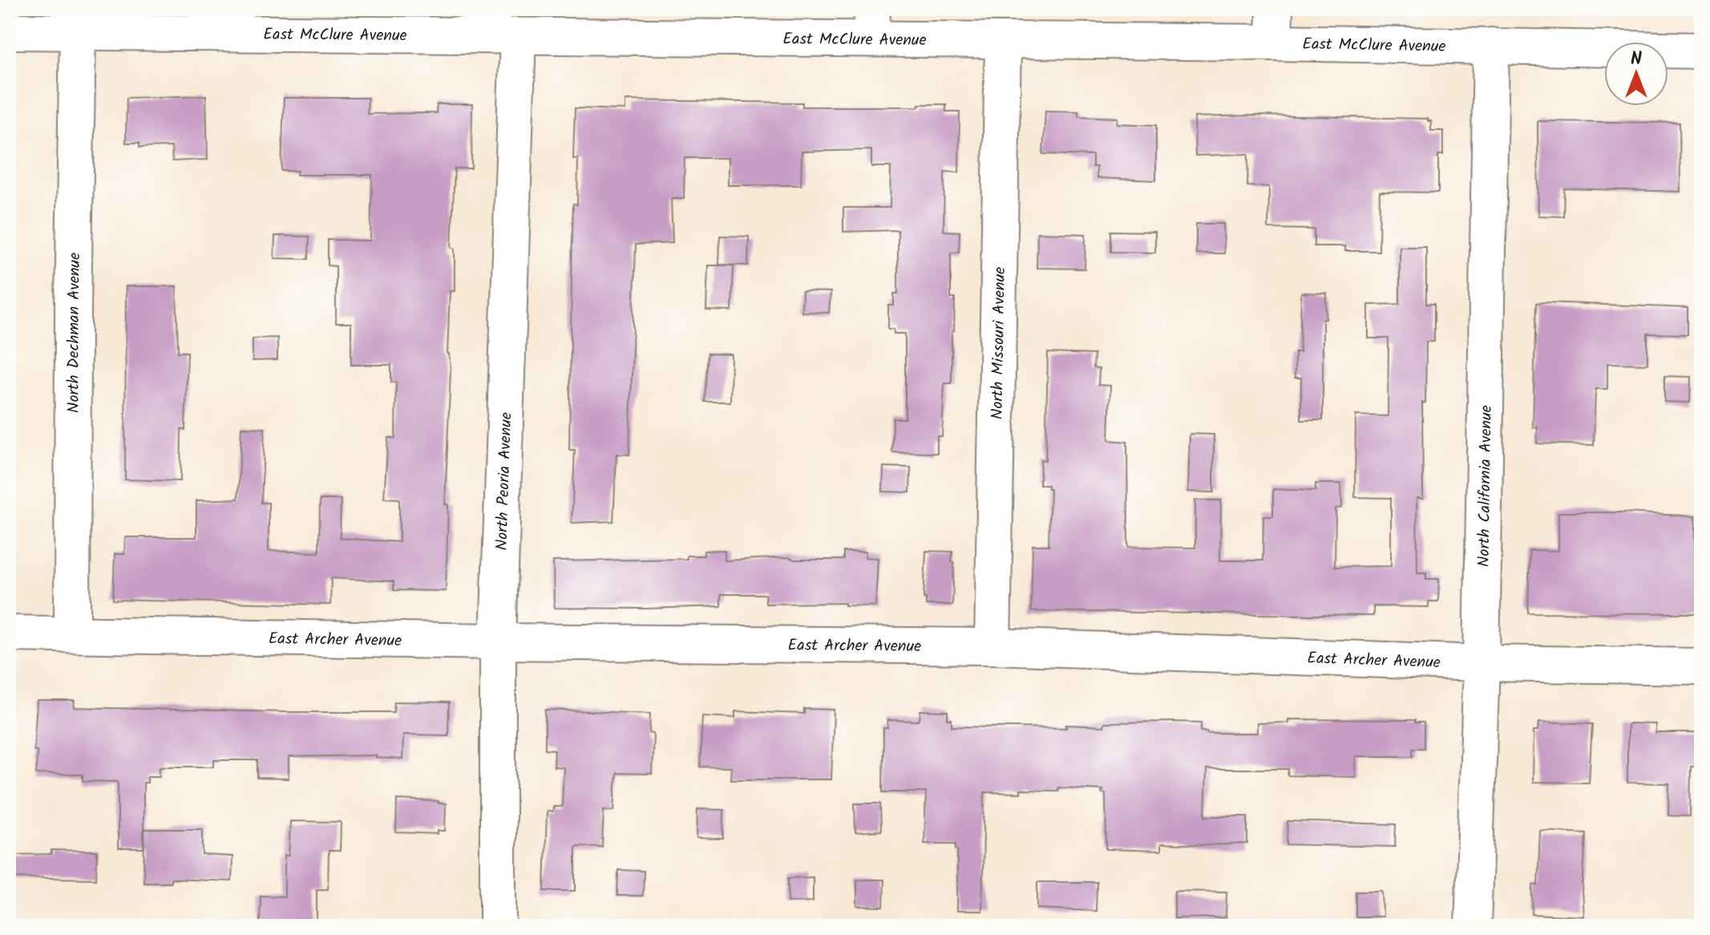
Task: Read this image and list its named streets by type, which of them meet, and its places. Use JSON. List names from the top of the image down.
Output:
{
  "streets": {
    "street": [
      "East McClure Avenue",
      "North Dechman Avenue",
      "North Missouri Avenue",
      "North Peoria Avenue",
      "North California Avenue",
      "East Archer Avenue"
    ]
  },
  "crossings": [
    ["East McClure Avenue", "North Dechman Avenue"],
    ["East McClure Avenue", "North Missouri Avenue"],
    ["East McClure Avenue", "North Peoria Avenue"],
    ["East McClure Avenue", "North California Avenue"],
    ["North Dechman Avenue", "East Archer Avenue"],
    ["North Missouri Avenue", "East Archer Avenue"],
    ["North Peoria Avenue", "East Archer Avenue"],
    ["North California Avenue", "East Archer Avenue"]
  ],
  "north": "top"
}
